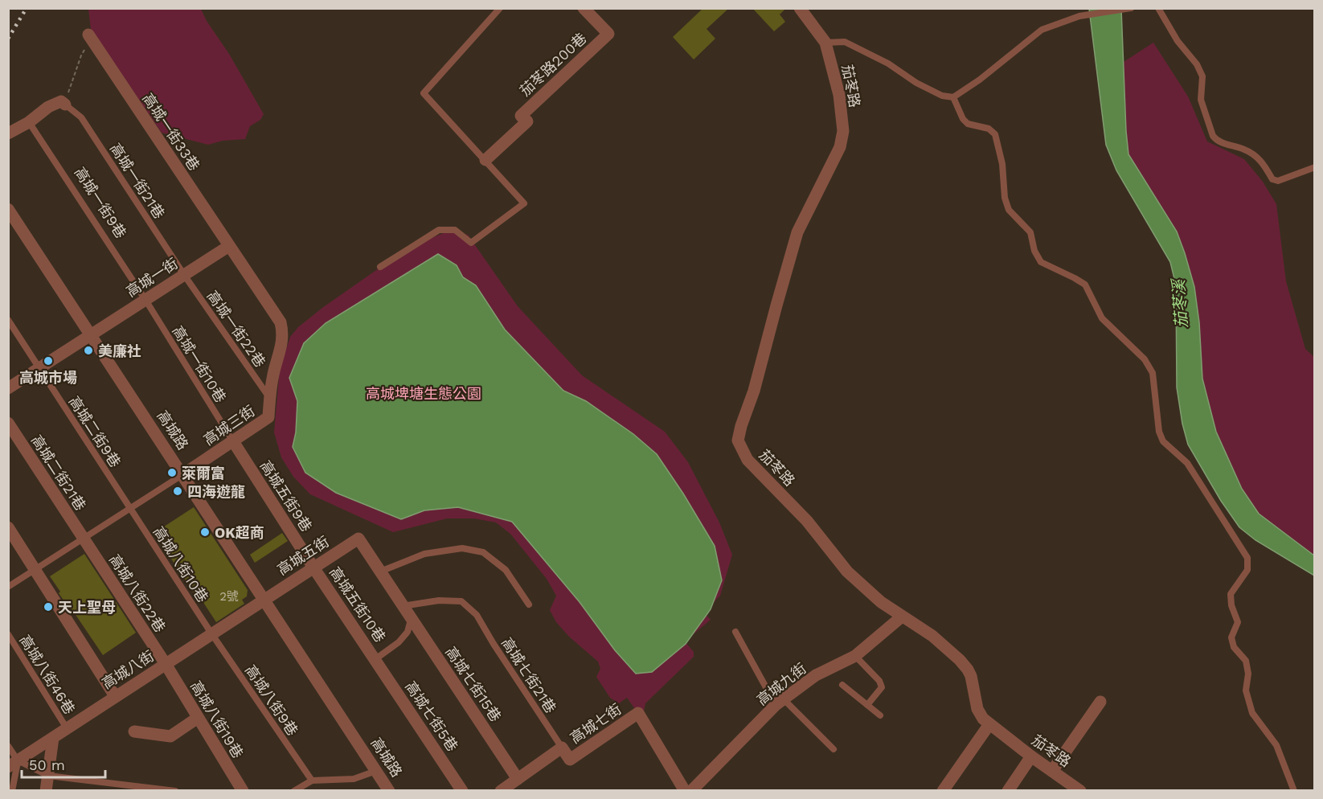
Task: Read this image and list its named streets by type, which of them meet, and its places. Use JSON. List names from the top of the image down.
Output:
{
  "streets": {
    "street": [
      "茄苳路200巷",
      "茄苳路",
      "高城一街33巷",
      "高城一街",
      "高城三街",
      "高城路",
      "高城二街21巷",
      "高城五街9巷",
      "高城五街",
      "高城八街22巷",
      "高城五街10巷",
      "高城八街",
      "高城七街15巷",
      "高城九街",
      "高城七街5巷",
      "高城八街19巷",
      "高城七街"
    ],
    "lane": [
      "高城一街21巷",
      "高城一街9巷",
      "高城一街22巷",
      "高城一街10巷",
      "高城二街9巷",
      "高城八街10巷",
      "高城八街46巷",
      "高城七街21巷",
      "高城八街9巷"
    ]
  },
  "crossings": [
    ["茄苳路", "高城九街"],
    ["高城一街33巷", "高城一街"],
    ["高城一街33巷", "高城一街22巷"],
    ["高城一街33巷", "高城三街"],
    ["高城一街21巷", "高城一街"],
    ["高城一街21巷", "高城一街22巷"],
    ["高城一街9巷", "高城一街"],
    ["高城一街9巷", "高城一街10巷"],
    ["高城一街", "高城一街22巷"],
    ["高城一街", "高城一街10巷"],
    ["高城一街", "高城路"],
    ["高城一街", "高城二街9巷"],
    ["高城一街10巷", "高城三街"],
    ["高城一街10巷", "高城五街9巷"],
    ["高城三街", "高城路"],
    ["高城三街", "高城五街9巷"],
    ["高城路", "高城五街"],
    ["高城路", "高城八街"],
    ["高城二街9巷", "高城八街10巷"],
    ["高城二街21巷", "高城八街22巷"],
    ["高城五街9巷", "高城五街"],
    ["高城五街9巷", "高城五街10巷"],
    ["高城五街", "高城五街10巷"],
    ["高城五街", "高城八街"],
    ["高城五街", "高城七街15巷"],
    ["高城八街10巷", "高城八街"],
    ["高城八街10巷", "高城八街9巷"],
    ["高城八街22巷", "高城八街"],
    ["高城八街22巷", "高城八街19巷"],
    ["高城五街10巷", "高城七街5巷"],
    ["高城八街", "高城八街46巷"],
    ["高城八街", "高城八街9巷"],
    ["高城八街", "高城八街19巷"],
    ["高城七街21巷", "高城七街15巷"],
    ["高城七街21巷", "高城七街"],
    ["高城七街15巷", "高城七街"]
  ],
  "water": ["茄苳溪"],
  "parks": ["高城埤塘生態公園"],
  "places": [
    "美廉社",
    "高城市場",
    "萊爾富",
    "四海遊龍",
    "OK超商",
    "天上聖母"
  ],
  "house_numbers": ["2號"],
  "scale_bar": "50 m"
}
